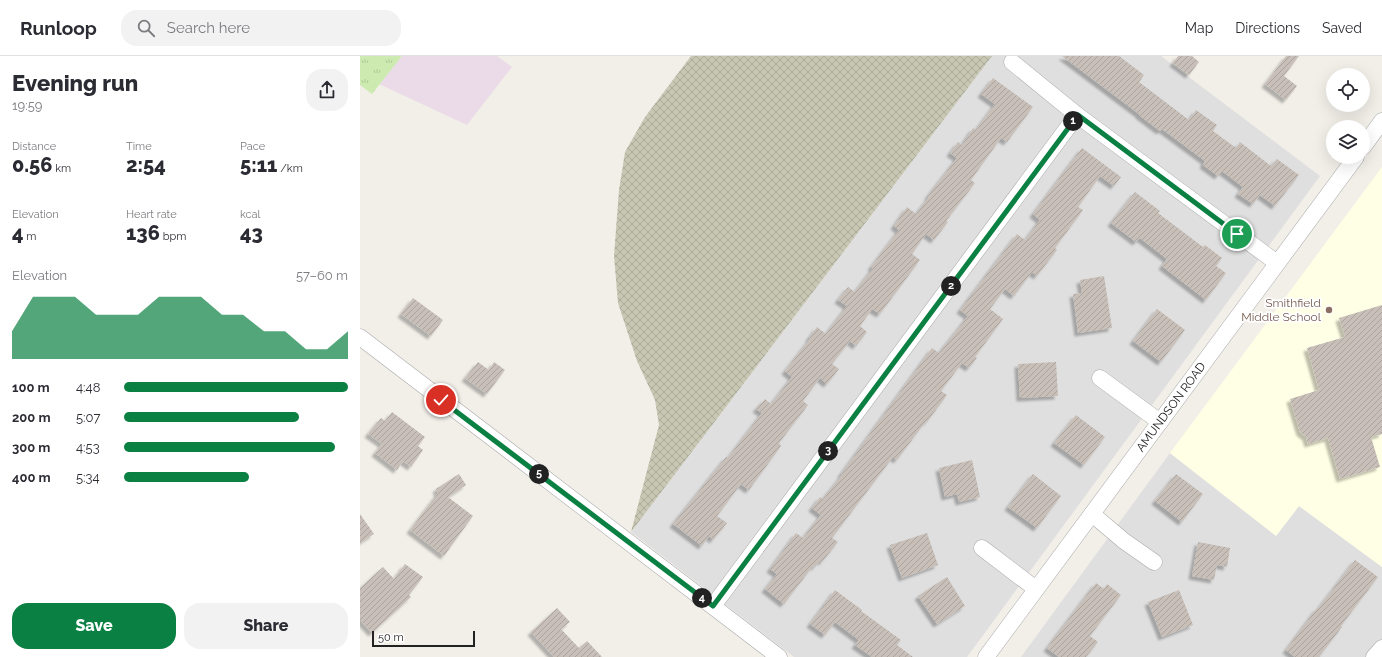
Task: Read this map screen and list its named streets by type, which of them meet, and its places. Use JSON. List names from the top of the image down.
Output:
{
  "streets": {
    "street": ["AMUNDSON ROAD"]
  },
  "places": ["Smithfield Middle School"],
  "scale_bar": "50 m",
  "page": {
    "header": "Runloop",
    "search": "Search here",
    "nav": ["Map", "Directions", "Saved"],
    "heading": ["Evening run", "19:59"],
    "pins": [
      "1",
      "2",
      "3",
      "5",
      "4"
    ],
    "stats": [
      ["Distance", "0.56 km"],
      ["Time", "2:54"],
      ["Pace", "5:11 /km"],
      ["Elevation", "4 m"],
      ["Heart rate", "136 bpm"],
      ["kcal", "43"]
    ],
    "chart": ["Elevation", "57–60 m"],
    "list": [
      {
        "name": "100 m",
        "note": "4:48"
      },
      {
        "name": "200 m",
        "note": "5:07"
      },
      {
        "name": "300 m",
        "note": "4:53"
      },
      {
        "name": "400 m",
        "note": "5:34"
      }
    ],
    "buttons": ["Save", "Share"],
    "scale": "50 m"
  }
}
